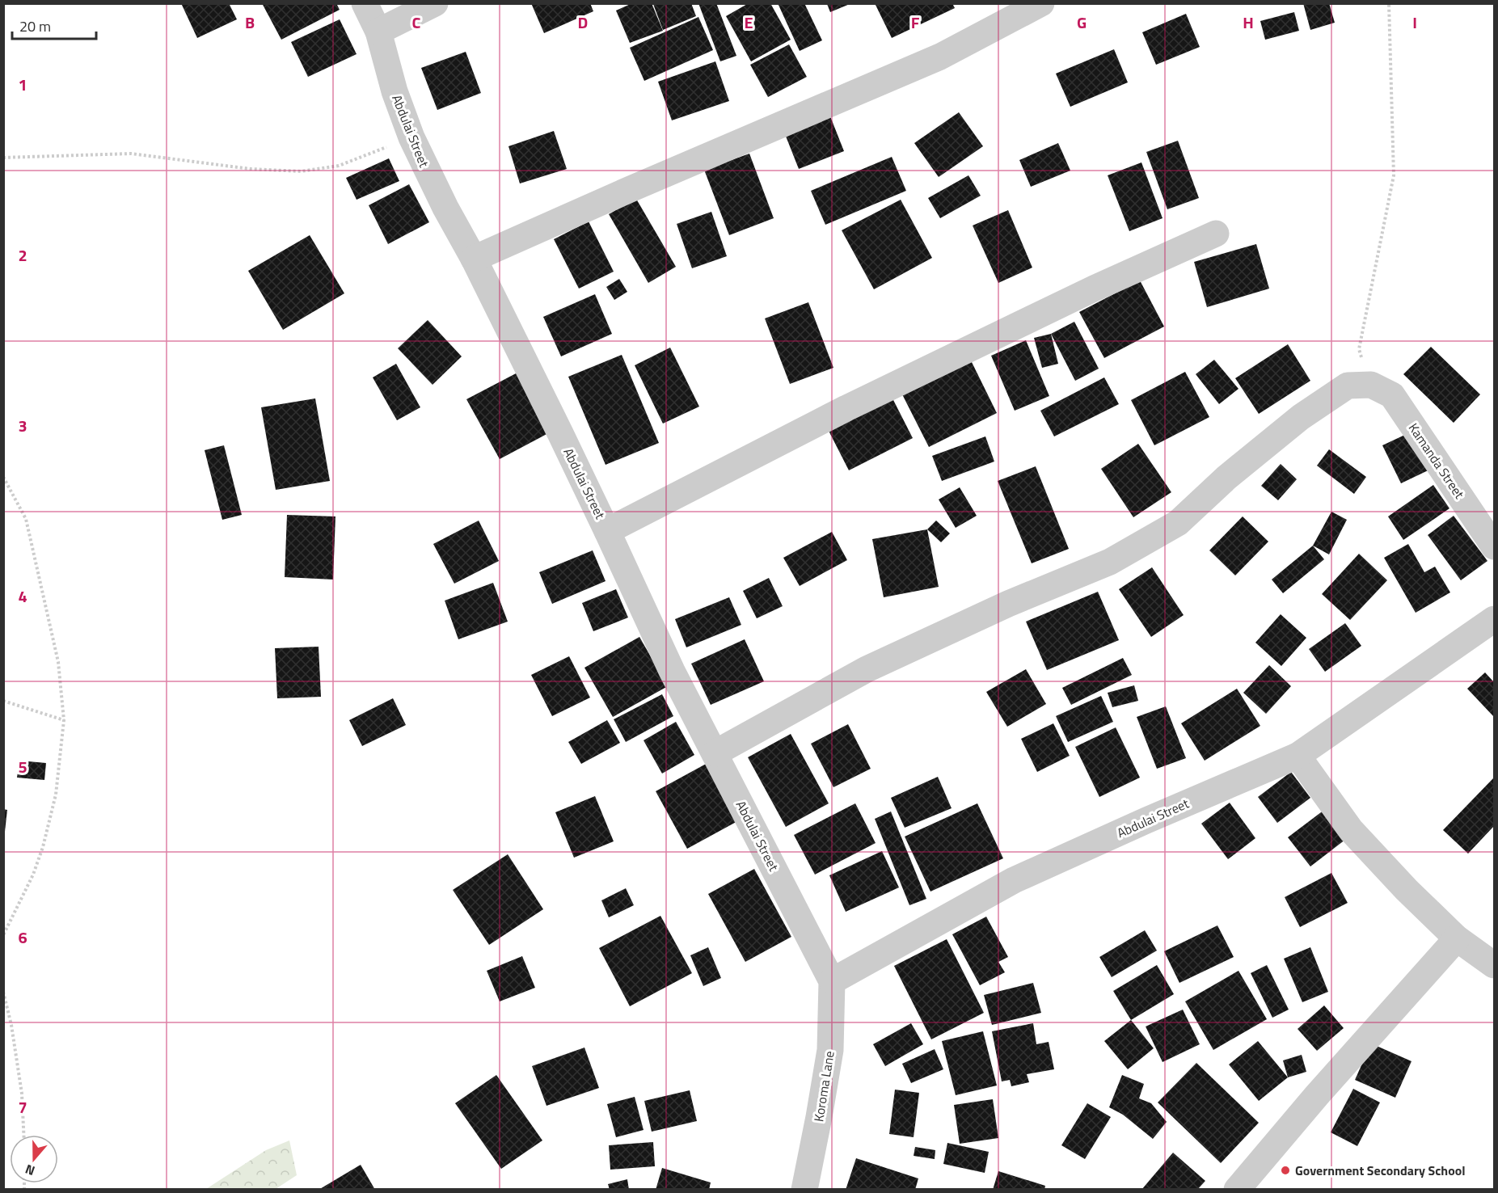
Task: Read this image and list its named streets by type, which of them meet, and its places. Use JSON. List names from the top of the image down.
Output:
{
  "streets": {
    "street": ["Abdulai Street", "Kamanda Street", "Koroma Lane"]
  },
  "crossings": [
    ["Abdulai Street", "Koroma Lane"]
  ],
  "places": ["Government Secondary School"],
  "scale_bar": "20 m",
  "north": "bottom",
  "grid": {
    "columns": [
      "B",
      "C",
      "D",
      "E",
      "F",
      "G",
      "H",
      "I"
    ],
    "rows": [
      "1",
      "2",
      "3",
      "4",
      "5",
      "6",
      "7"
    ]
  }
}
